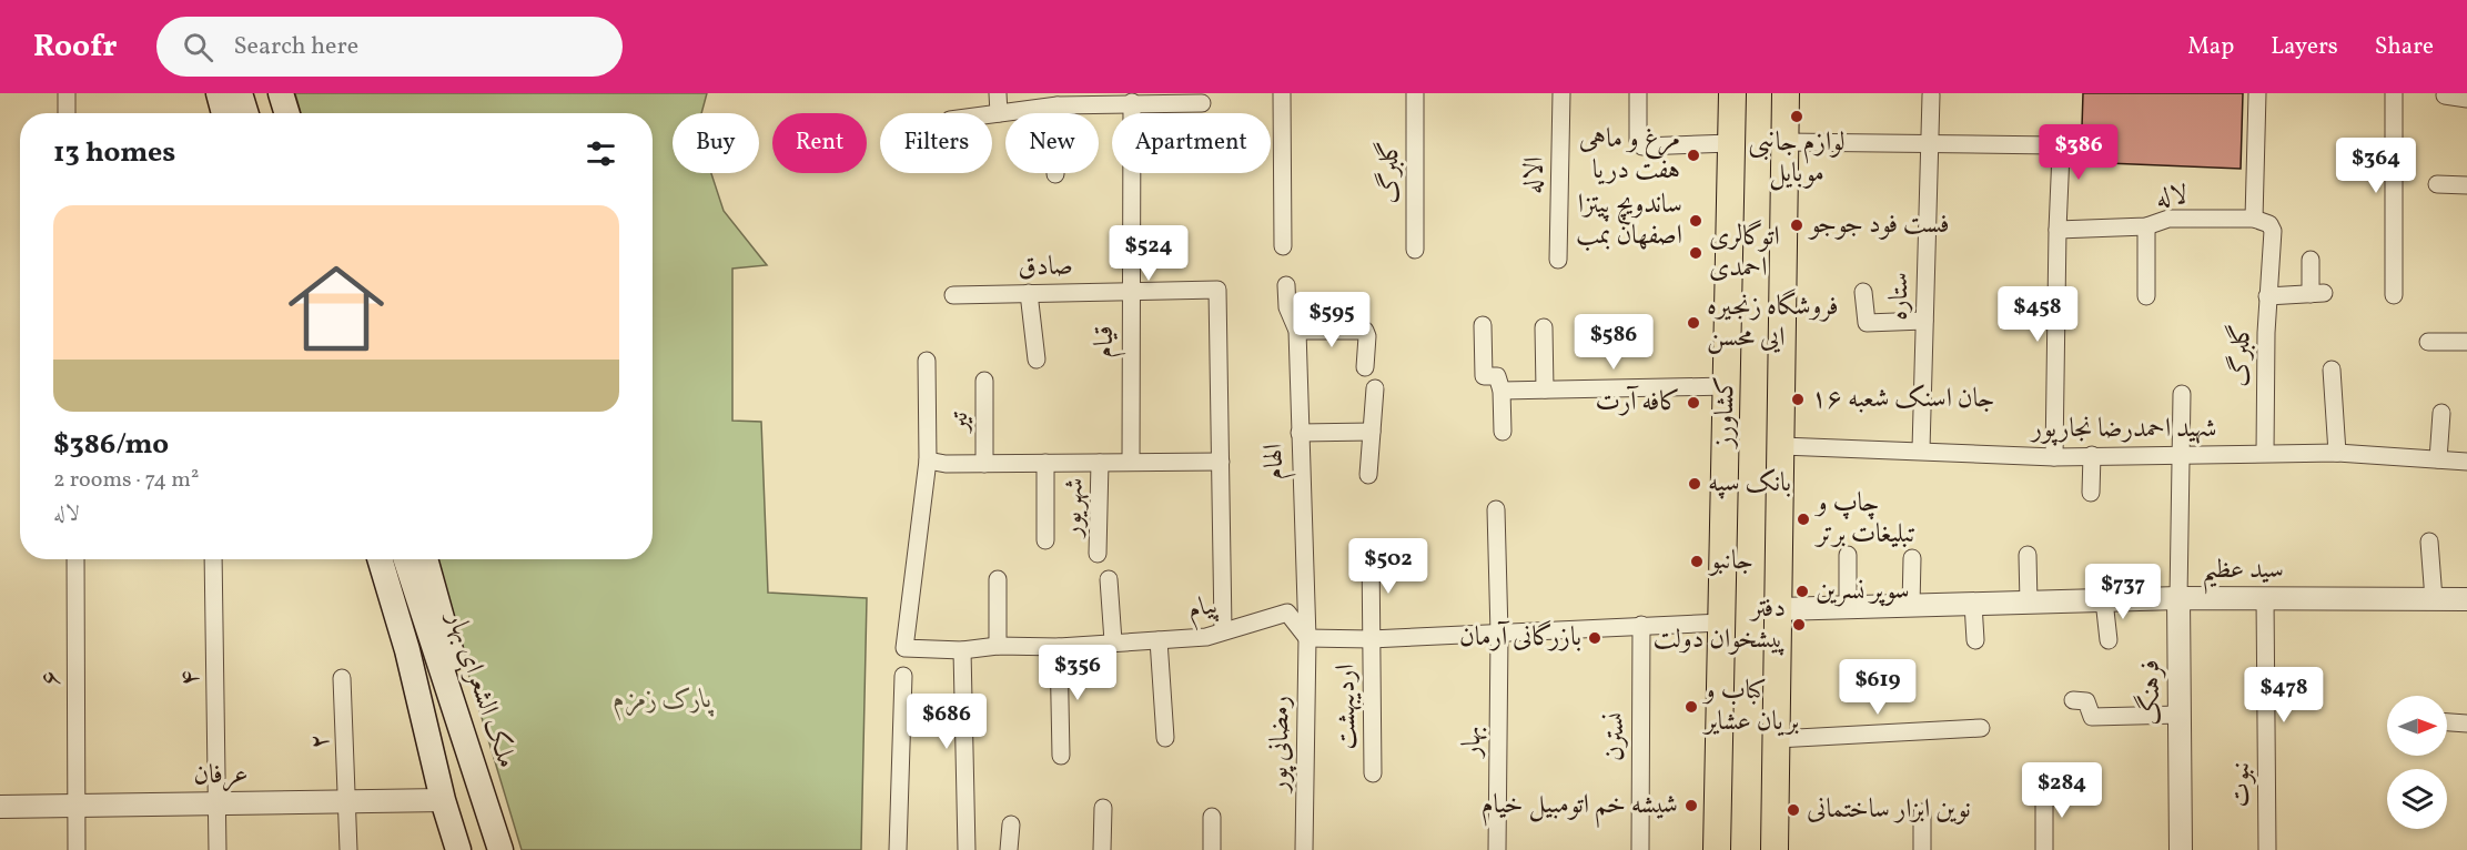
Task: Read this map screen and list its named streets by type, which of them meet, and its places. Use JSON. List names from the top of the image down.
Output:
{
  "streets": {
    "main road": ["کشاورز", "ملک الشعرای بهار"],
    "street": [
      "گلبرگ",
      "الاله",
      "لاله",
      "صادق",
      "ستاره",
      "قیام",
      "تیر",
      "شهید احمدرضا نجارپور",
      "الهام",
      "شهریور",
      "سید عظیم",
      "پیام",
      "۶",
      "۴",
      "فرهنگ",
      "اردیبهشت",
      "نسترن",
      "۲",
      "بهار",
      "رمضانی پور",
      "عرفان",
      "نبوت"
    ]
  },
  "crossings": [
    ["گلبرگ", "لاله"],
    ["گلبرگ", "شهید احمدرضا نجارپور"],
    ["صادق", "قیام"],
    ["ستاره", "شهید احمدرضا نجارپور"],
    ["کشاورز", "شهید احمدرضا نجارپور"],
    ["کشاورز", "سید عظیم"],
    ["شهید احمدرضا نجارپور", "فرهنگ"],
    ["الهام", "پیام"],
    ["الهام", "رمضانی پور"],
    ["سید عظیم", "فرهنگ"],
    ["سید عظیم", "نبوت"],
    ["پیام", "رمضانی پور"],
    ["۶", "عرفان"],
    ["۴", "عرفان"],
    ["ملک الشعرای بهار", "عرفان"],
    ["۲", "عرفان"]
  ],
  "parks": ["پارک زمزم"],
  "places": [
    "لوازم جانبی موبایل",
    "مرغ و ماهی هفت دریا",
    "ساندویچ پیتزا اصفهان بمب",
    "فست فود جوجو",
    "اتوگالری احمدی",
    "فروشگاه زنجیره ایی محسن",
    "جان اسنک شعبه ۱۶",
    "کافه آرت",
    "بانک سپه",
    "چاپ و تبلیغات برتر",
    "جانبو",
    "سوپر نسرین",
    "دفتر پیشخوان دولت",
    "بازرگانی آرمان",
    "کباب و بریان عشایر",
    "شیشه خم اتومبیل خیام",
    "نوین ابزار ساختمانی"
  ],
  "north": "right",
  "page": {
    "header": "Roofr",
    "search": "Search here",
    "nav": ["Map", "Layers", "Share"],
    "chip": [
      "Buy",
      "Rent",
      "Filters",
      "New",
      "Apartment"
    ],
    "heading": "13 homes",
    "price": [
      "$386",
      "$364",
      "$524",
      "$458",
      "$595",
      "$586",
      "$502",
      "$737",
      "$356",
      "$619",
      "$478",
      "$686",
      "$284"
    ],
    "list": [
      {
        "name": "$386/mo",
        "note": "2 rooms · 74 m² · لاله"
      }
    ]
  }
}
